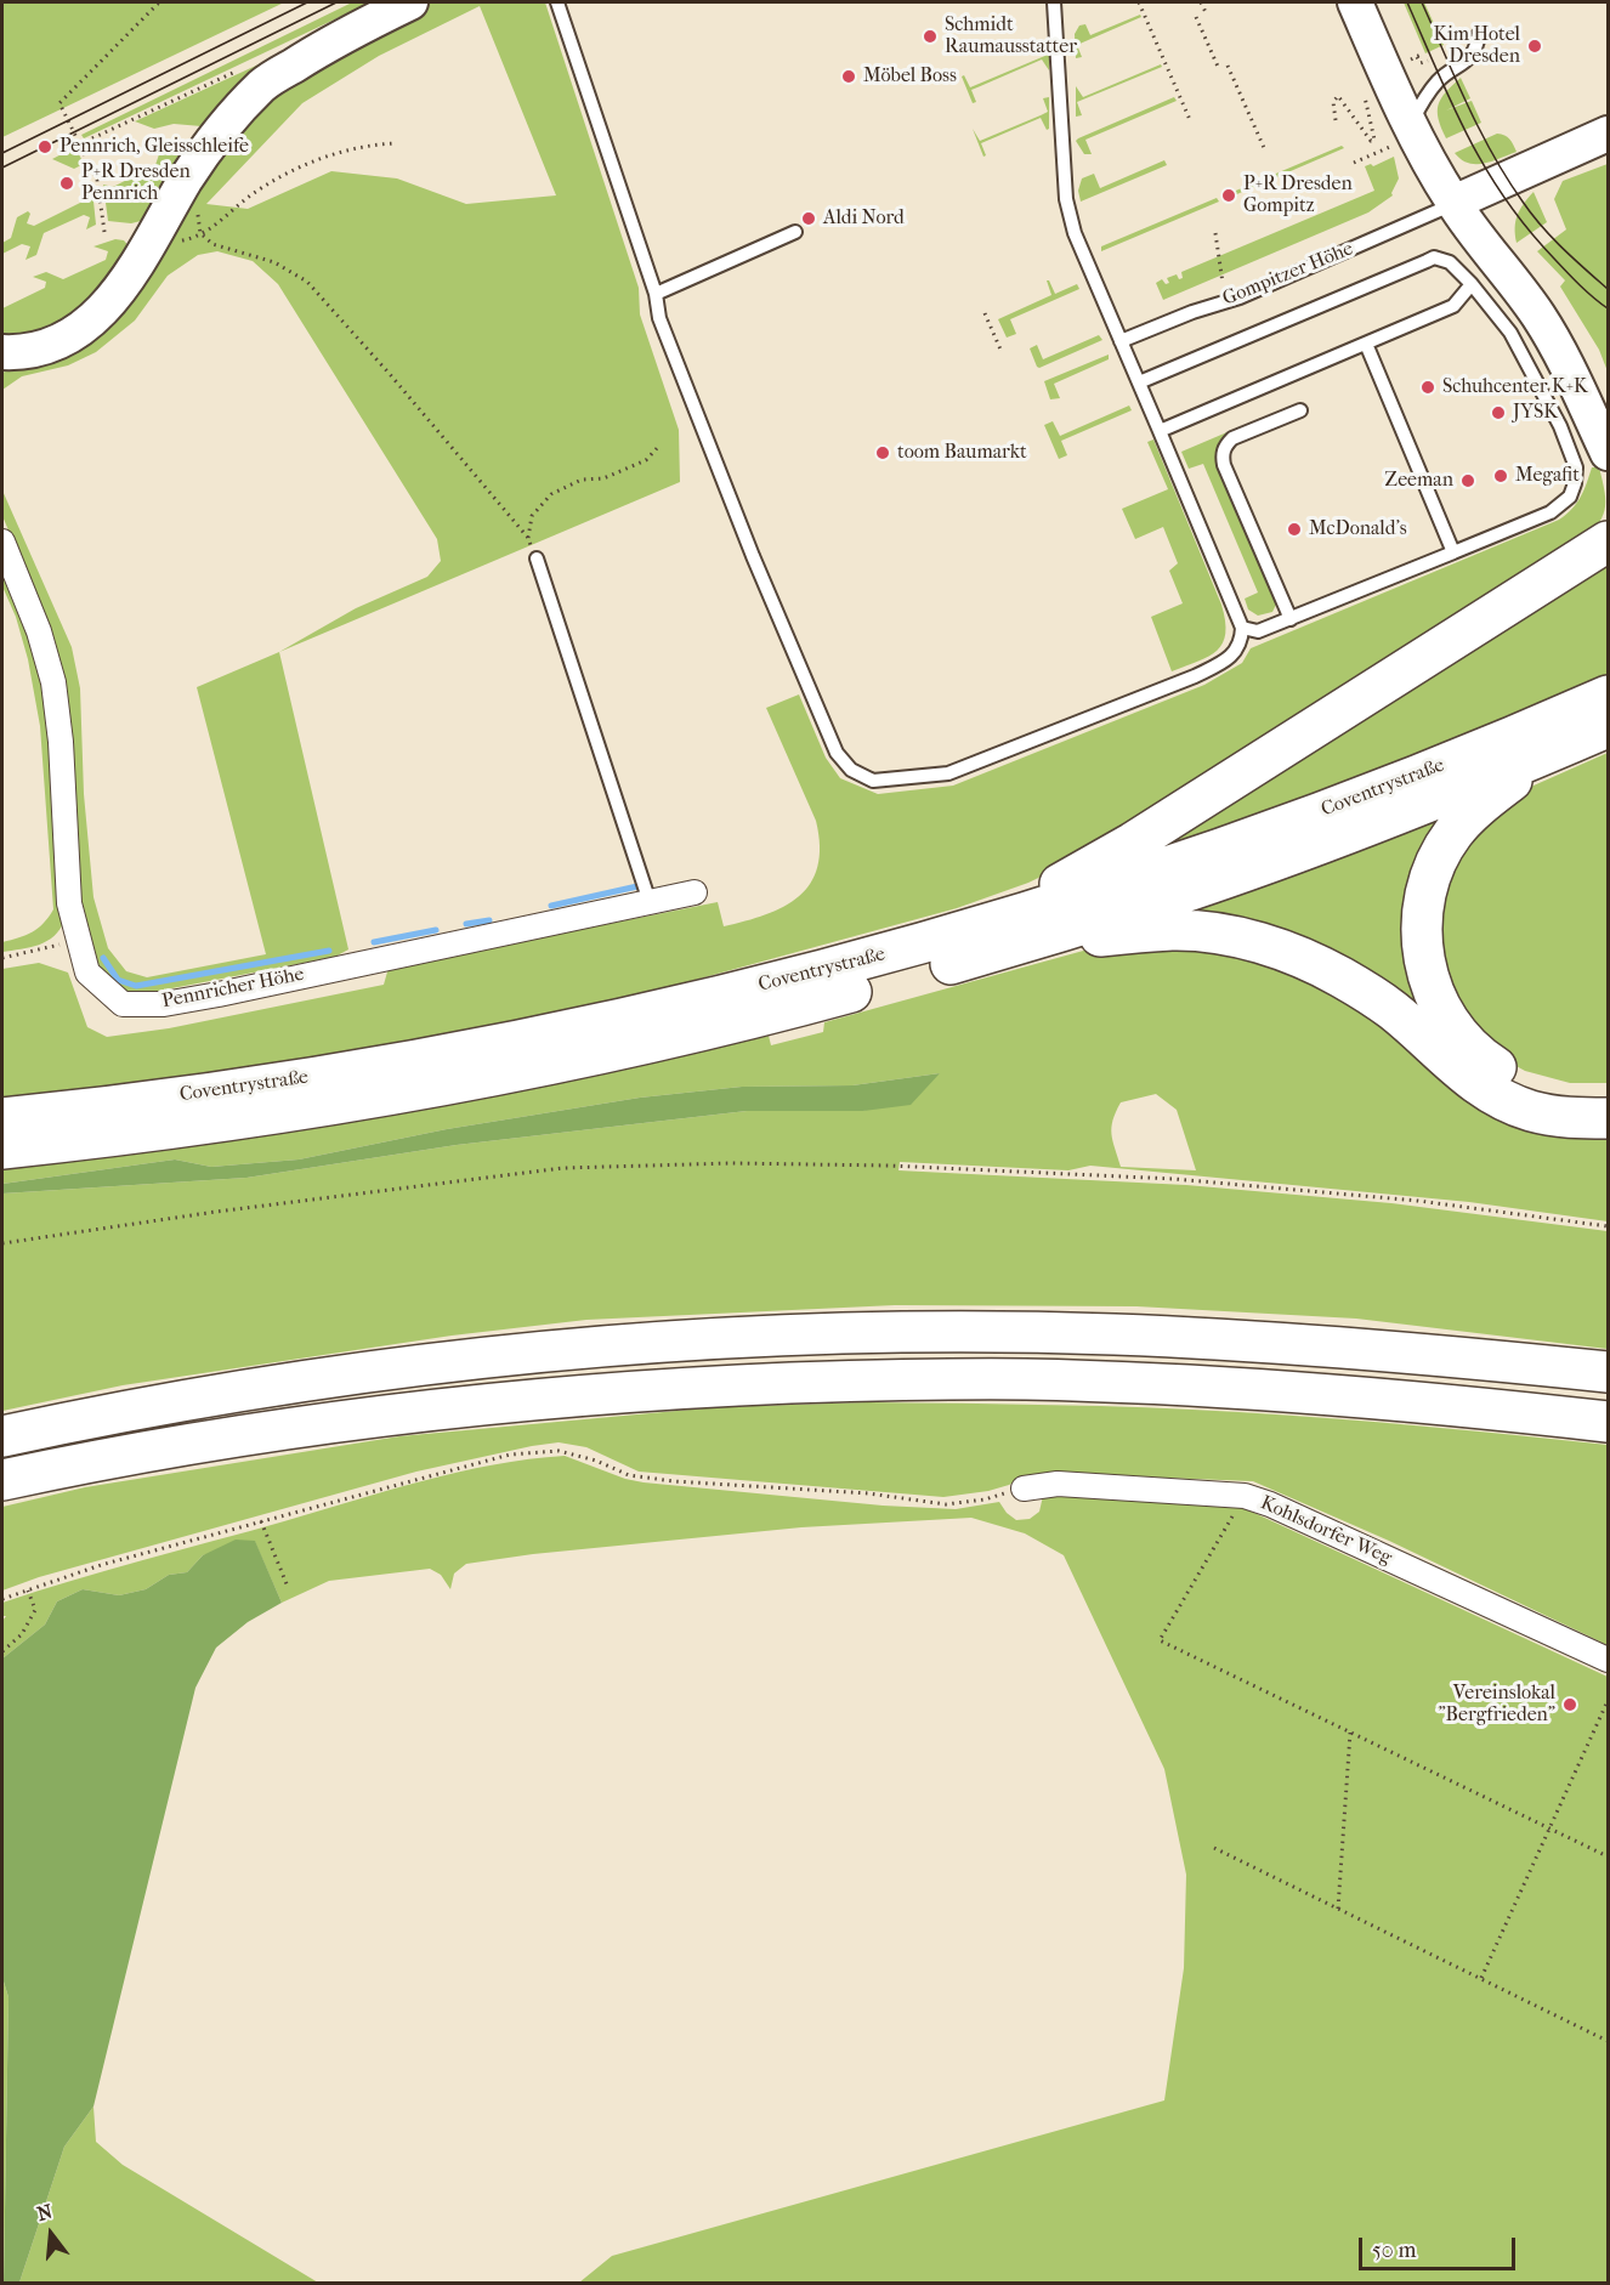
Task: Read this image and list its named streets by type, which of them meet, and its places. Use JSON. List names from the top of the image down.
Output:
{
  "streets": {
    "highway": ["Coventrystraße"],
    "street": ["Gompitzer Höhe", "Pennricher Höhe", "Kohlsdorfer Weg"]
  },
  "places": [
    "Schmidt Raumausstatter",
    "Kim Hotel Dresden",
    "Möbel Boss",
    "Pennrich, Gleisschleife",
    "P+R Dresden Pennrich",
    "P+R Dresden Gompitz",
    "Aldi Nord",
    "Schuhcenter K+K",
    "JYSK",
    "toom Baumarkt",
    "Megafit",
    "Zeeman",
    "McDonald's",
    "Vereinslokal \"Bergfrieden\""
  ],
  "scale_bar": "50 m",
  "north": "top"
}
